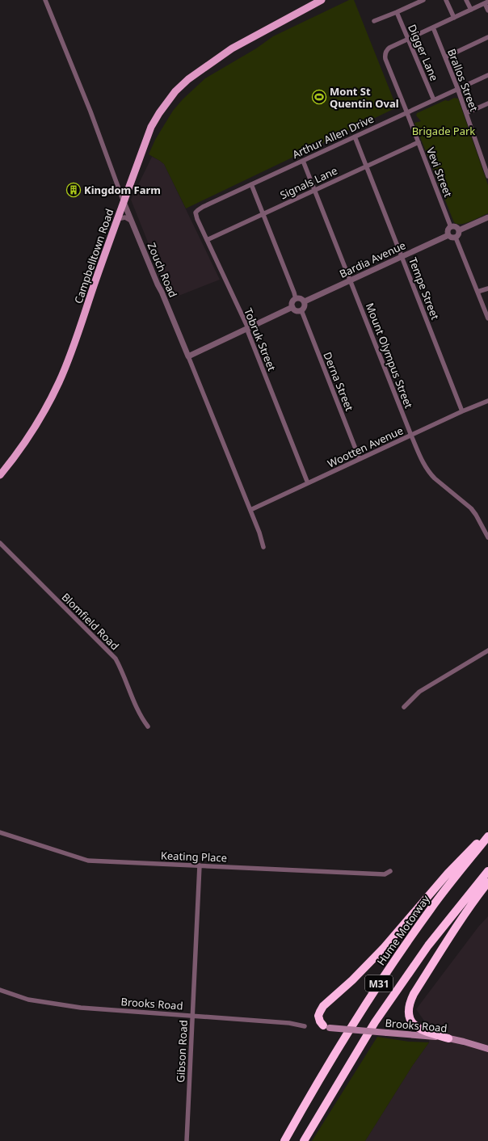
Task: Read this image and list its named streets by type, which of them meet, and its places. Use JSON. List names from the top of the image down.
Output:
{
  "streets": {
    "highway": ["Hume Motorway", "M31"],
    "main road": ["Campbelltown Road", "Brooks Road"],
    "street": [
      "Digger Lane",
      "Brallos Street",
      "Arthur Allen Drive",
      "Vevi Street",
      "Signals Lane",
      "Bardia Avenue",
      "Zouch Road",
      "Tempe Street",
      "Tobruk Street",
      "Mount Olympus Street",
      "Derna Street",
      "Wootten Avenue",
      "Blomfield Road",
      "Keating Place",
      "Gibson Road"
    ]
  },
  "crossings": [
    ["Digger Lane", "Arthur Allen Drive"],
    ["Digger Lane", "Vevi Street"],
    ["Brallos Street", "Arthur Allen Drive"],
    ["Arthur Allen Drive", "Vevi Street"],
    ["Arthur Allen Drive", "Tempe Street"],
    ["Arthur Allen Drive", "Tobruk Street"],
    ["Arthur Allen Drive", "Mount Olympus Street"],
    ["Vevi Street", "Signals Lane"],
    ["Vevi Street", "Bardia Avenue"],
    ["Signals Lane", "Tempe Street"],
    ["Signals Lane", "Tobruk Street"],
    ["Signals Lane", "Mount Olympus Street"],
    ["Campbelltown Road", "Zouch Road"],
    ["Bardia Avenue", "Tempe Street"],
    ["Bardia Avenue", "Mount Olympus Street"],
    ["Bardia Avenue", "Derna Street"],
    ["Zouch Road", "Wootten Avenue"],
    ["Tempe Street", "Wootten Avenue"],
    ["Tobruk Street", "Wootten Avenue"],
    ["Mount Olympus Street", "Wootten Avenue"],
    ["Derna Street", "Wootten Avenue"],
    ["Keating Place", "Gibson Road"],
    ["Brooks Road", "Gibson Road"]
  ],
  "parks": ["Brigade Park"],
  "places": {
    "sports": ["Mont St Quentin Oval"],
    "building": ["Kingdom Farm"]
  }
}
